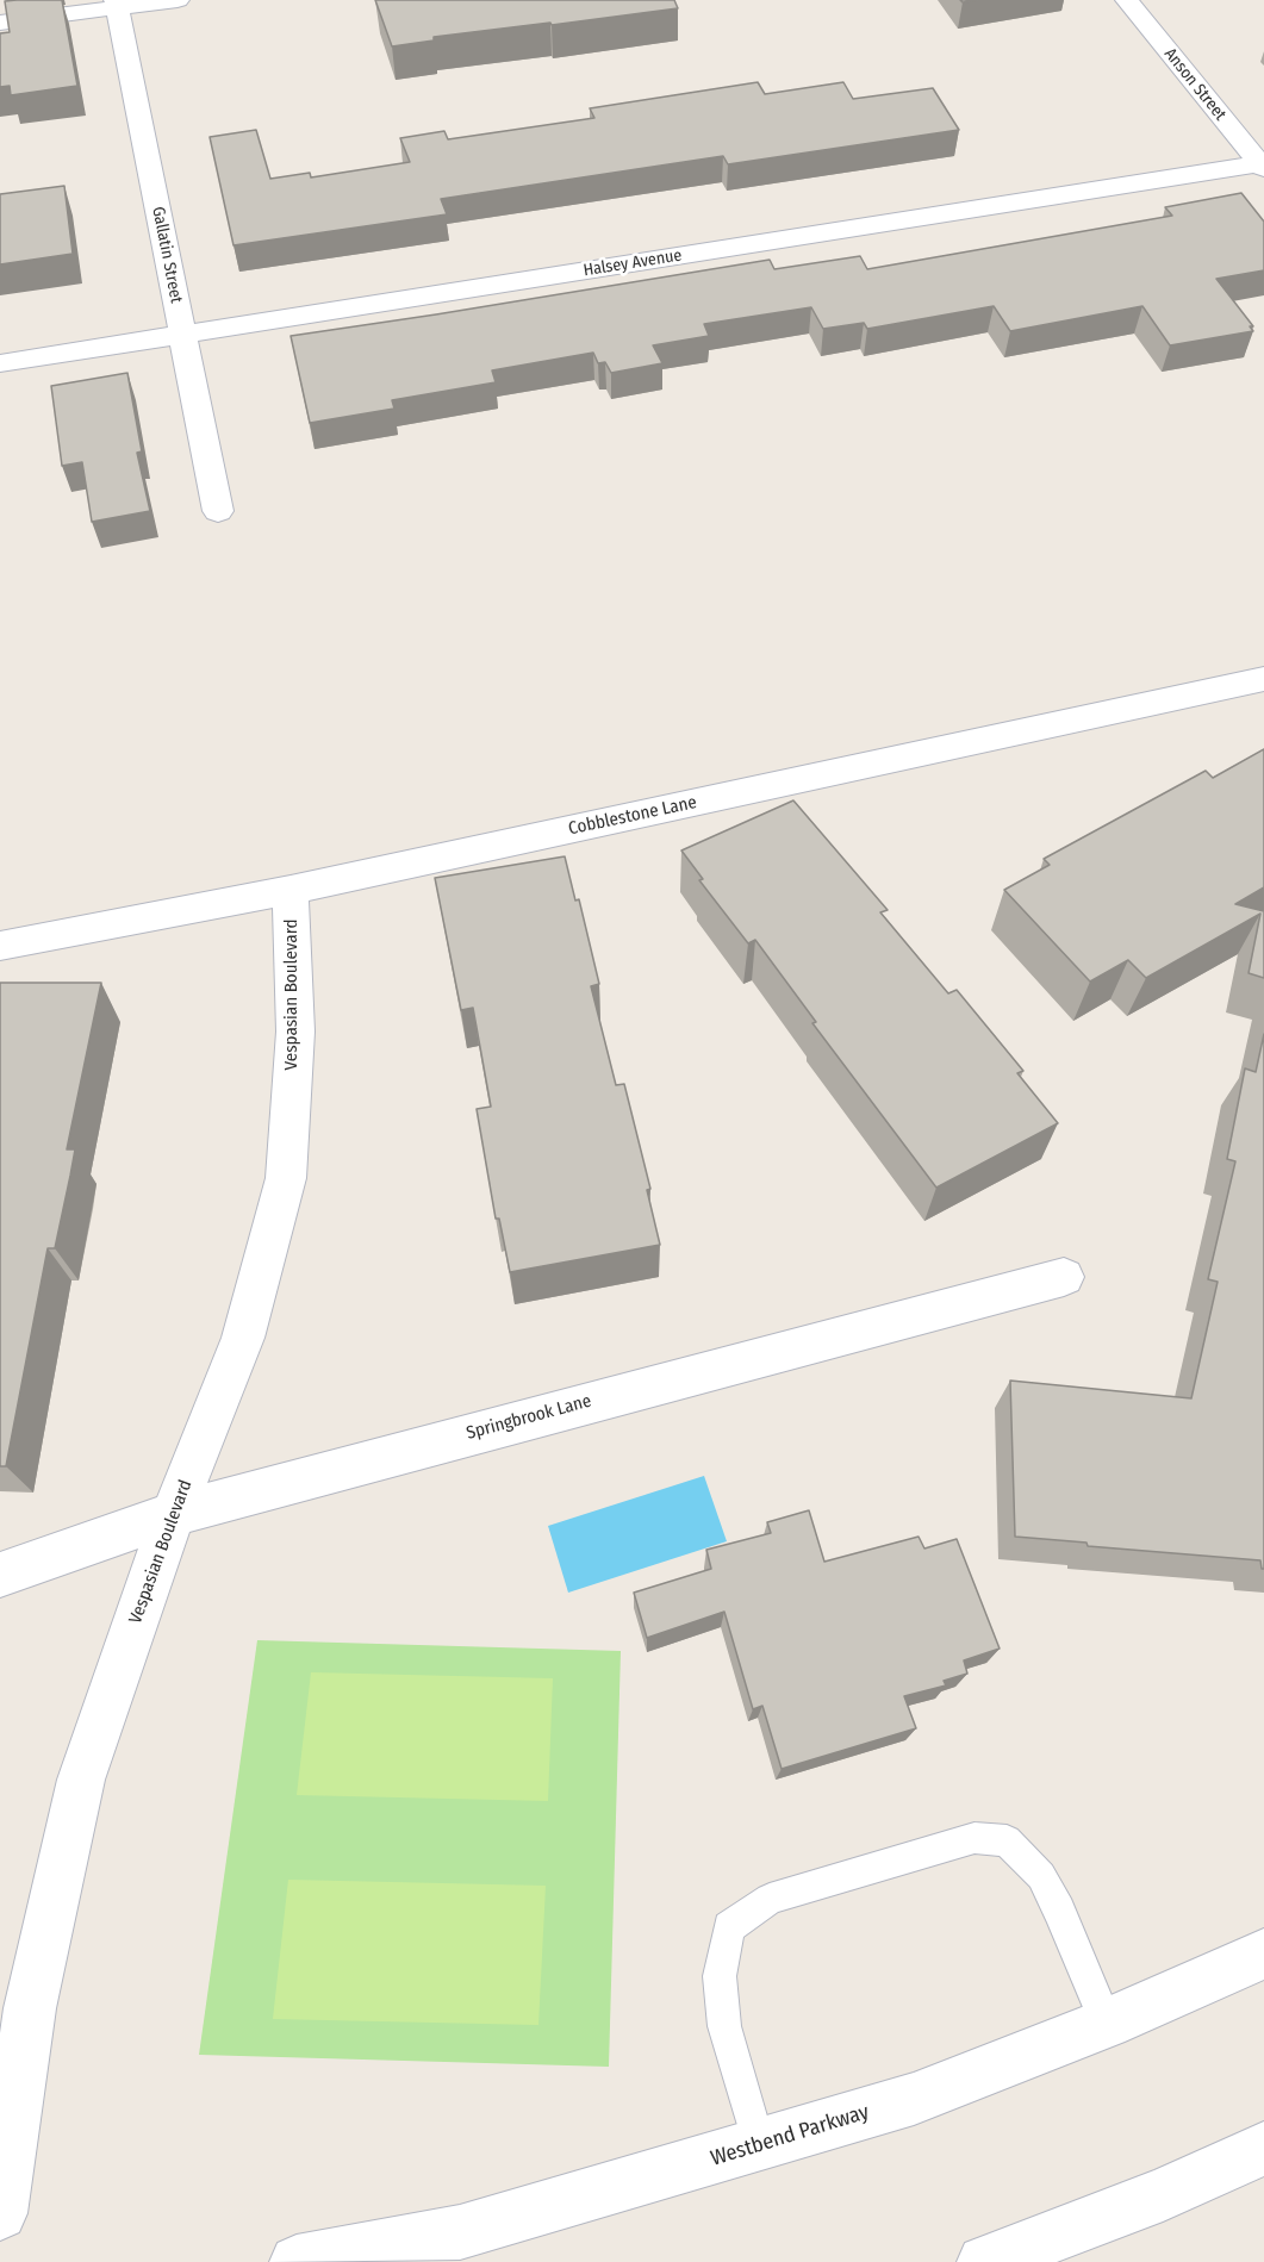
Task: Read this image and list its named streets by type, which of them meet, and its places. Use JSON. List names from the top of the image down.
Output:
{
  "streets": {
    "street": [
      "Anson Street",
      "Gallatin Street",
      "Halsey Avenue",
      "Cobblestone Lane",
      "Vespasian Boulevard",
      "Springbrook Lane",
      "Westbend Parkway"
    ]
  },
  "crossings": [
    ["Anson Street", "Halsey Avenue"],
    ["Gallatin Street", "Halsey Avenue"],
    ["Cobblestone Lane", "Vespasian Boulevard"],
    ["Vespasian Boulevard", "Springbrook Lane"]
  ]
}
